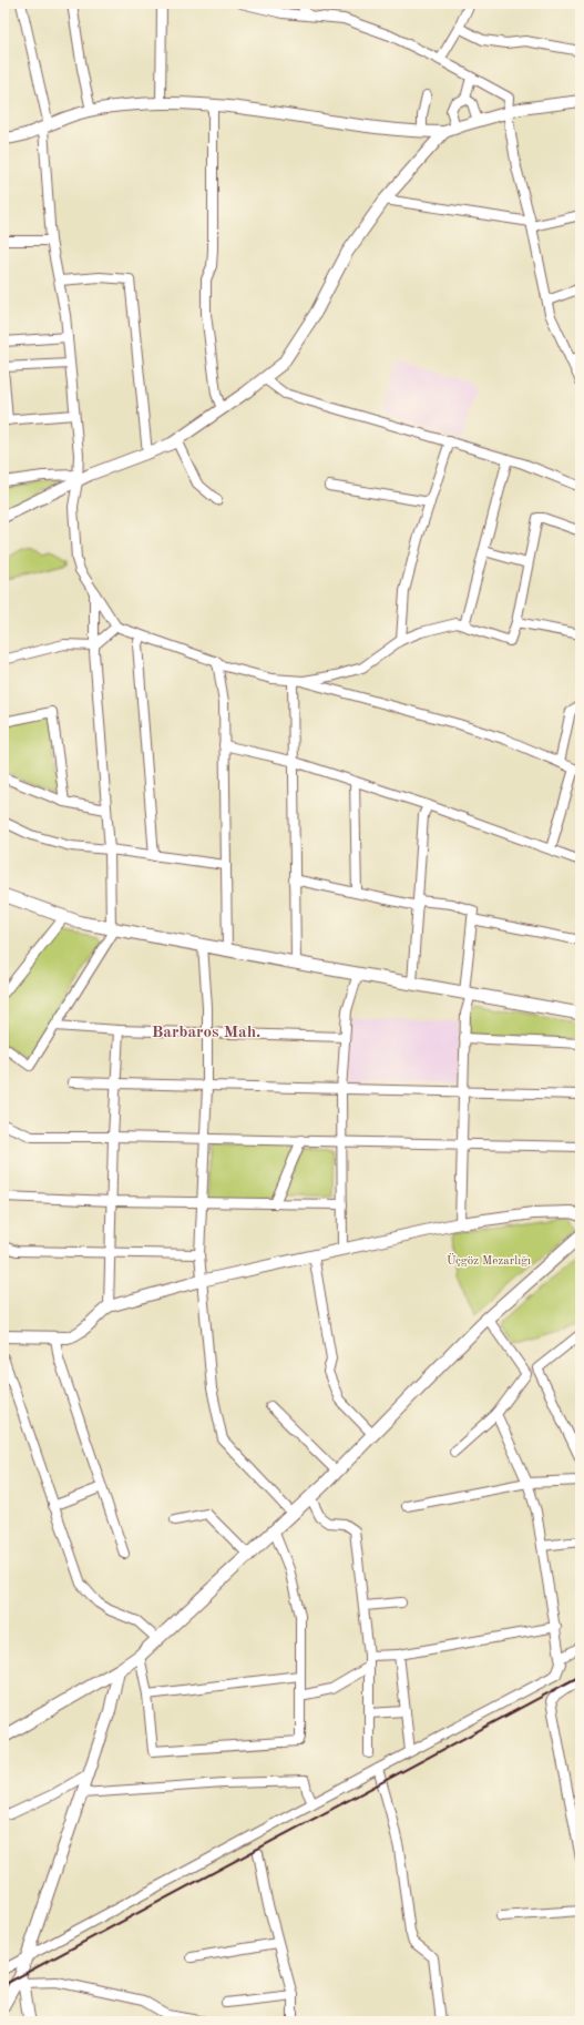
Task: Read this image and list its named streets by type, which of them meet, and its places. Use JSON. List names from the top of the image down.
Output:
{
  "districts": ["Barbaros Mah."],
  "parks": ["Üçgöz Mezarlığı"]
}
